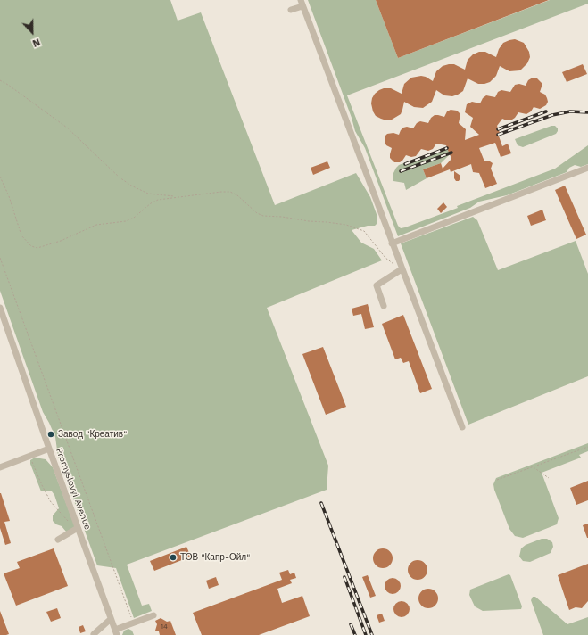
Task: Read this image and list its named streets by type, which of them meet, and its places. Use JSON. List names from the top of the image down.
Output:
{
  "streets": {
    "street": ["Promyslovyi Avenue"]
  },
  "places": ["Завод \"Креатив\"", "ТОВ \"Капр-Ойл\""],
  "house_numbers": ["14"],
  "north": "bottom"
}
